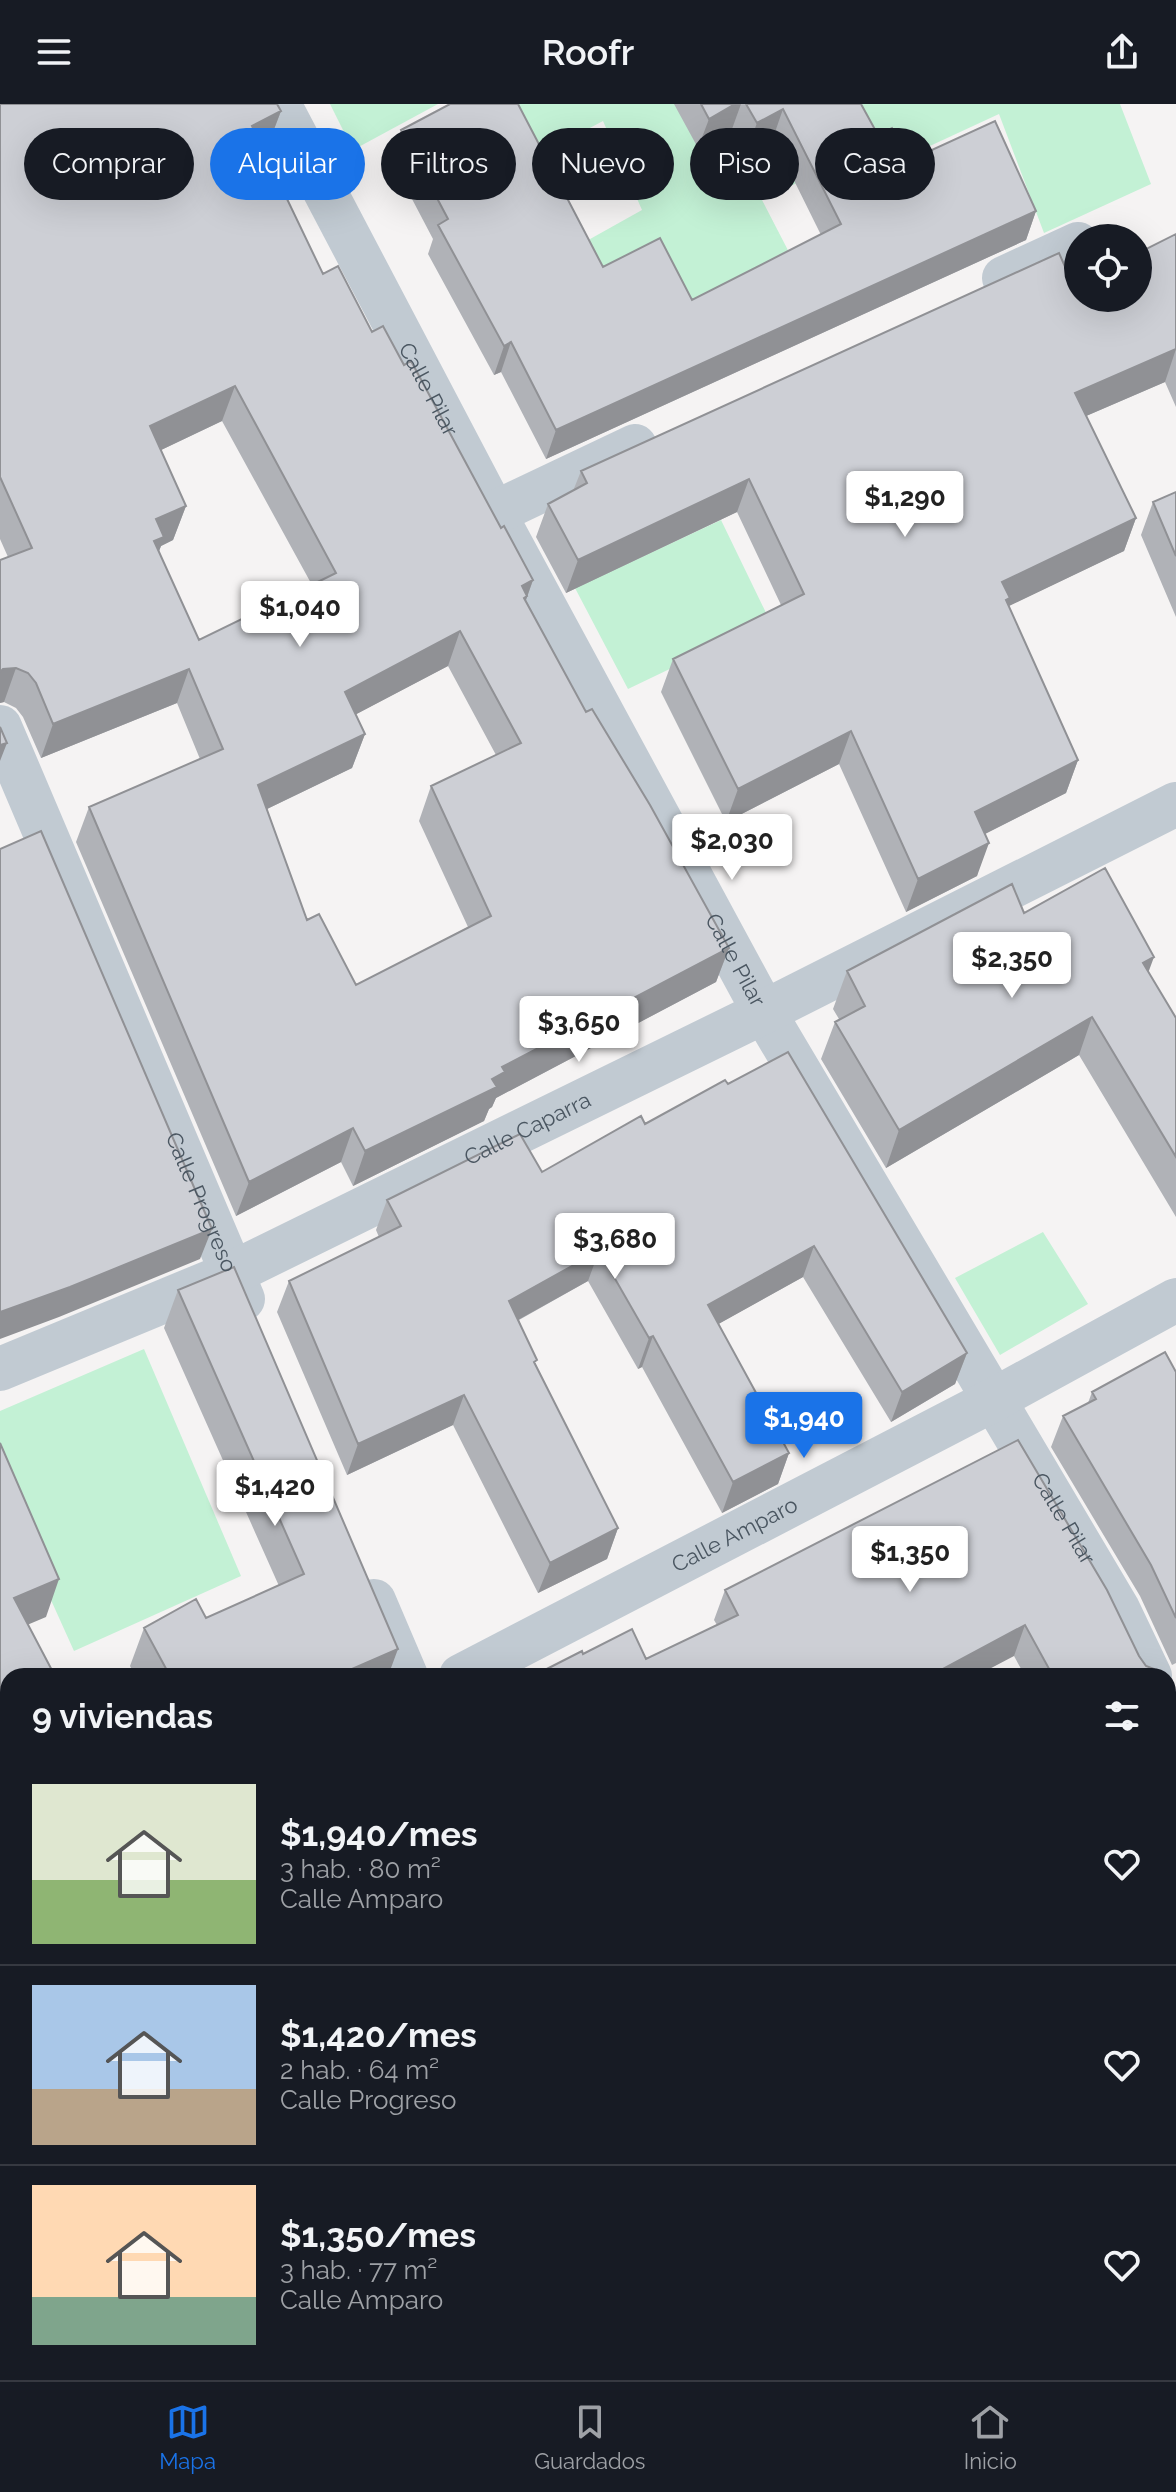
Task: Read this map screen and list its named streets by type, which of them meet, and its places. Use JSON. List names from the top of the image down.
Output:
{
  "streets": {
    "street": [
      "Calle Pilar",
      "Calle Caparra",
      "Calle Progreso",
      "Calle Amparo"
    ]
  },
  "crossings": [
    ["Calle Pilar", "Calle Caparra"],
    ["Calle Pilar", "Calle Amparo"],
    ["Calle Caparra", "Calle Progreso"]
  ],
  "page": {
    "header": "Roofr",
    "chip": [
      "Comprar",
      "Alquilar",
      "Filtros",
      "Nuevo",
      "Piso",
      "Casa"
    ],
    "price": [
      "$1,290",
      "$1,040",
      "$2,030",
      "$2,350",
      "$3,650",
      "$3,680",
      "$1,940",
      "$1,420",
      "$1,350"
    ],
    "heading": "9 viviendas",
    "list": [
      {
        "name": "$1,940/mes",
        "note": "3 hab. · 80 m² · Calle Amparo"
      },
      {
        "name": "$1,420/mes",
        "note": "2 hab. · 64 m² · Calle Progreso"
      },
      {
        "name": "$1,350/mes",
        "note": "3 hab. · 77 m² · Calle Amparo"
      }
    ],
    "tabs": ["Mapa", "Guardados", "Inicio"]
  }
}
